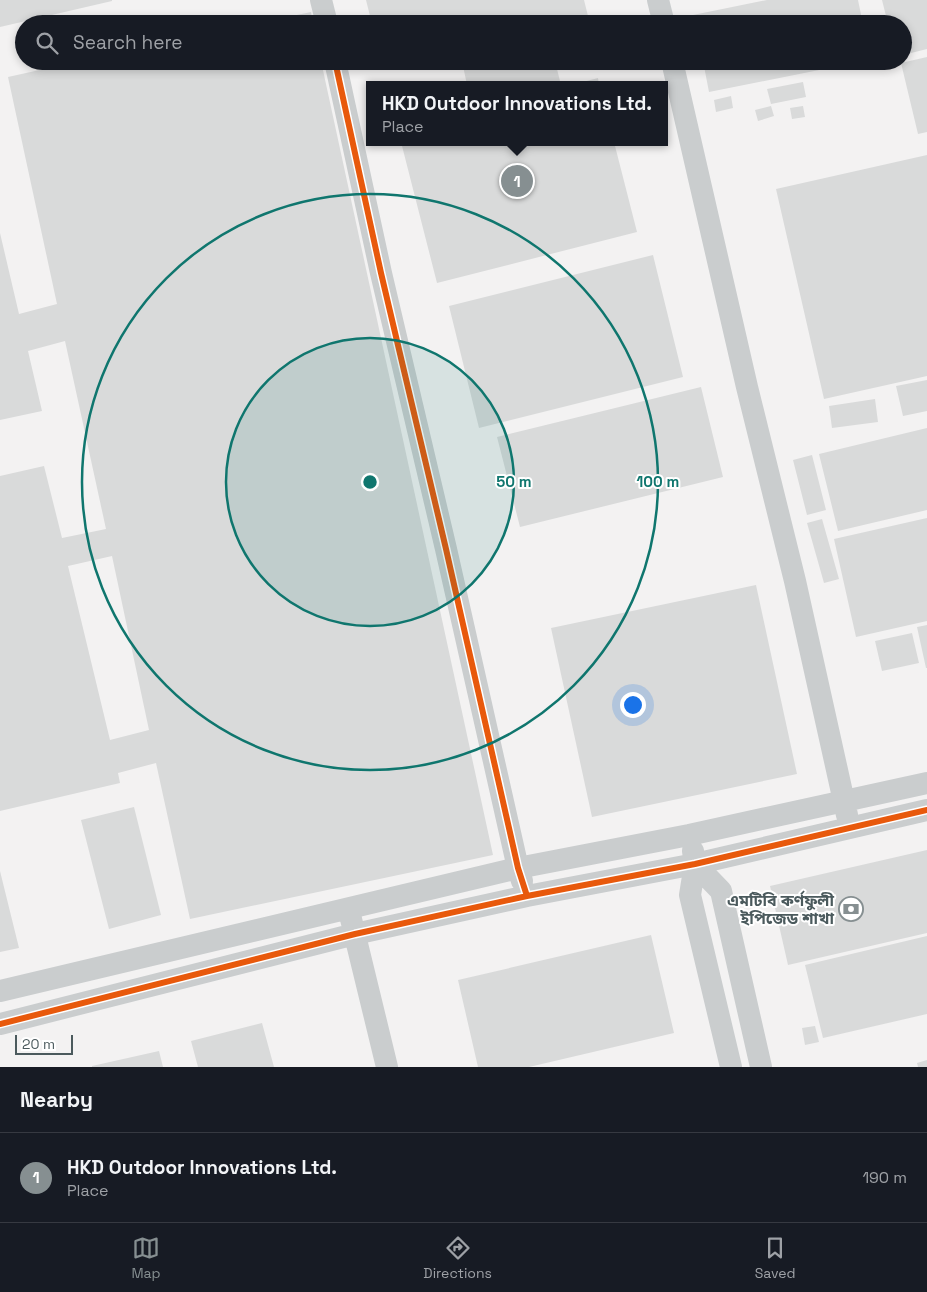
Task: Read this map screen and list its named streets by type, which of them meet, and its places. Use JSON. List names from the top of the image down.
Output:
{
  "places": {
    "bank": ["এমটিবি কর্ণফুলী ইপিজেড শাখা"]
  },
  "scale_bar": "20 m",
  "page": {
    "search": "Search here",
    "popup": ["HKD Outdoor Innovations Ltd.", "Place"],
    "pins": "1",
    "scale": "20 m",
    "heading": "Nearby",
    "list": [
      {
        "mark": "1",
        "name": "HKD Outdoor Innovations Ltd.",
        "note": "Place",
        "value": "190 m"
      }
    ],
    "nav": ["Map", "Directions", "Saved"]
  },
  "rings": ["50 m", "100 m"]
}
